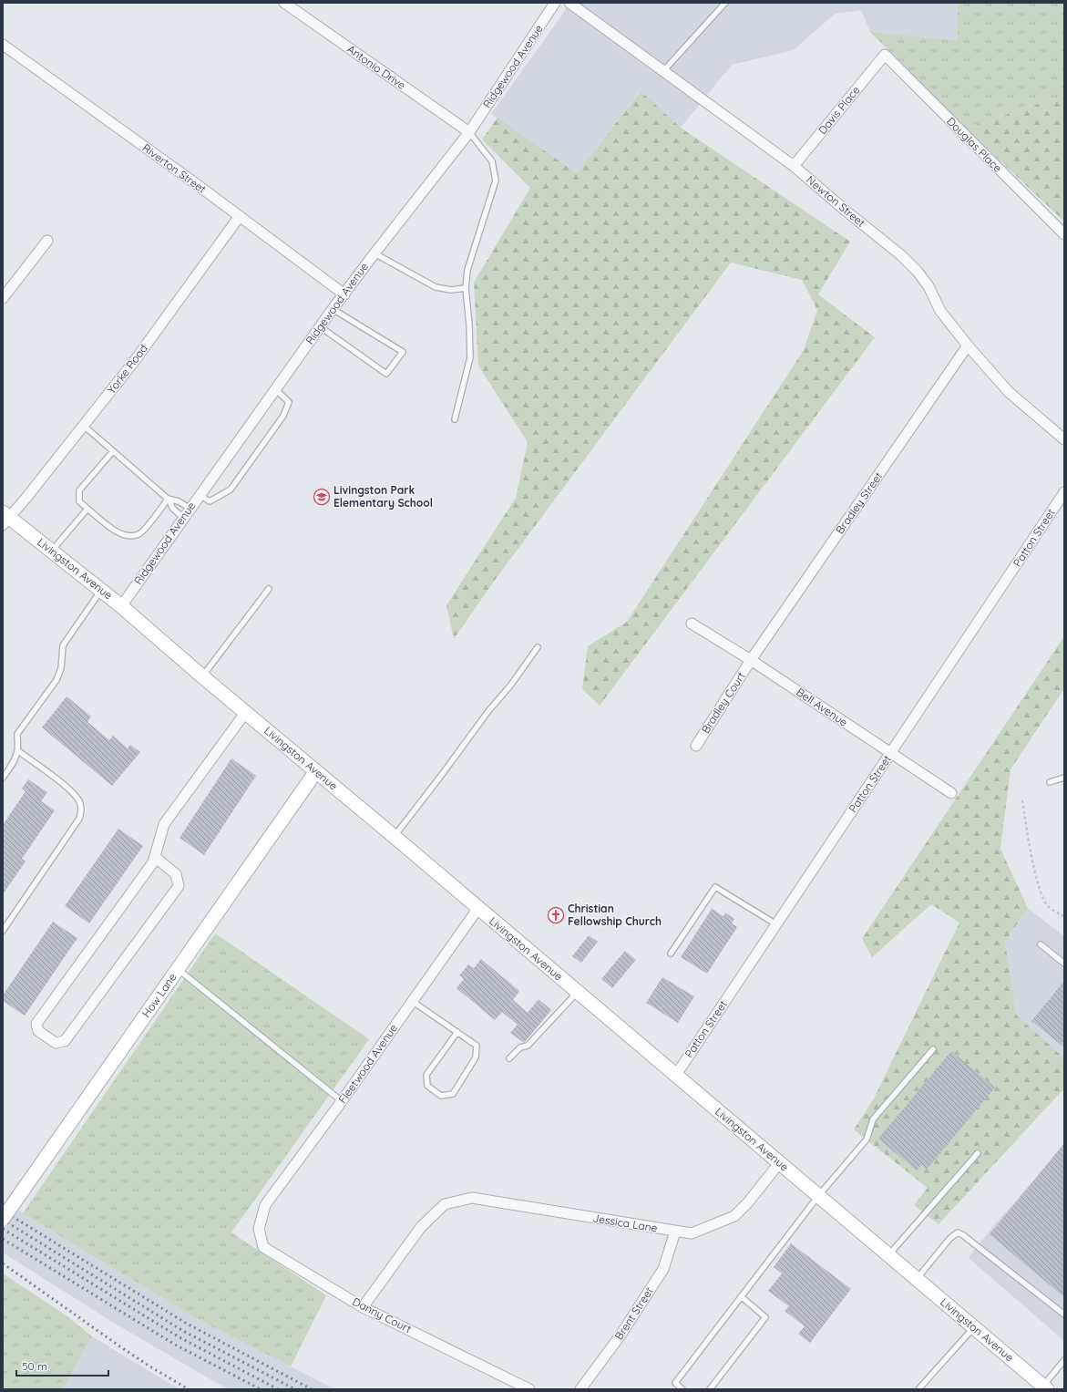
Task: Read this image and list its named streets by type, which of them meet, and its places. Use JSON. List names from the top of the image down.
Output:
{
  "streets": {
    "main road": ["Livingston Avenue", "How Lane"],
    "street": [
      "Ridgewood Avenue",
      "Antonio Drive",
      "Davis Place",
      "Douglas Place",
      "Riverton Street",
      "Newton Street",
      "Yorke Road",
      "Bradley Street",
      "Patton Street",
      "Bradley Court",
      "Bell Avenue",
      "Fleetwood Avenue",
      "Jessica Lane",
      "Brent Street",
      "Danny Court"
    ]
  },
  "crossings": [
    ["Ridgewood Avenue", "Antonio Drive"],
    ["Ridgewood Avenue", "Riverton Street"],
    ["Ridgewood Avenue", "Livingston Avenue"],
    ["Davis Place", "Douglas Place"],
    ["Davis Place", "Newton Street"],
    ["Riverton Street", "Yorke Road"],
    ["Newton Street", "Bradley Street"],
    ["Yorke Road", "Livingston Avenue"],
    ["Bradley Street", "Bradley Court"],
    ["Bradley Street", "Bell Avenue"],
    ["Patton Street", "Livingston Avenue"],
    ["Patton Street", "Bell Avenue"],
    ["Livingston Avenue", "How Lane"],
    ["Livingston Avenue", "Fleetwood Avenue"],
    ["Livingston Avenue", "Jessica Lane"],
    ["Bradley Court", "Bell Avenue"],
    ["Fleetwood Avenue", "Danny Court"],
    ["Jessica Lane", "Brent Street"],
    ["Jessica Lane", "Danny Court"]
  ],
  "places": {
    "school or university": ["Livingston Park Elementary School"],
    "church": ["Christian Fellowship Church"]
  },
  "scale_bar": "50 m"
}
